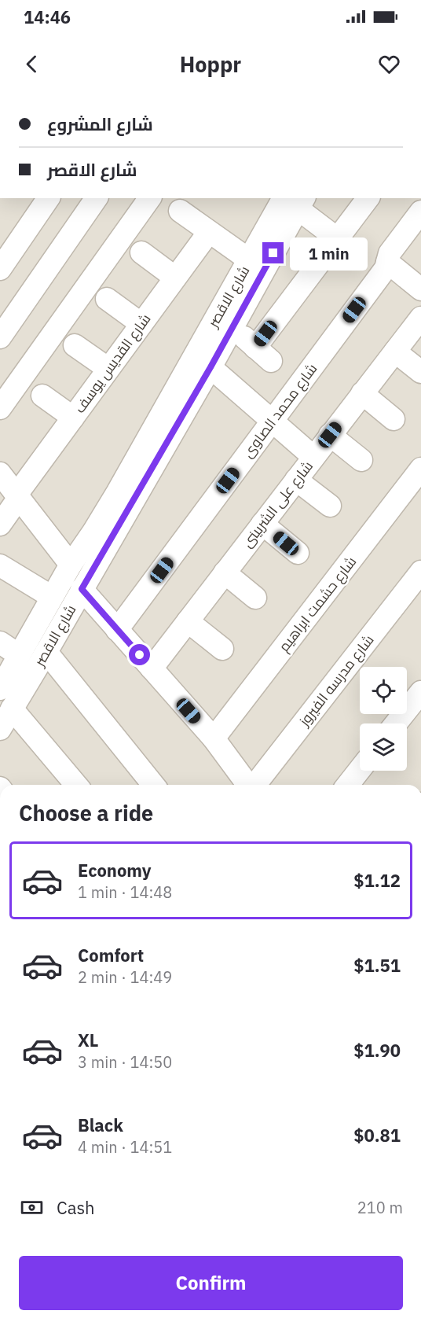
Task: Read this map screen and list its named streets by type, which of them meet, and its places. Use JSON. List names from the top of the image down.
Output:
{
  "streets": {
    "street": [
      "شارع الاقصر",
      "شارع القديس يوسف",
      "شارع محمد الصاوى",
      "شارع على الشربينى",
      "شارع حشمت ابراهيم",
      "شارع مدرسه الفيروز"
    ]
  },
  "page": {
    "status": "14:46",
    "header": "Hoppr",
    "banner": ["شارع المشروع", "شارع الاقصر"],
    "bubble": "1 min",
    "heading": "Choose a ride",
    "list": [
      {
        "name": "Economy",
        "note": "1 min · 14:48",
        "value": "$1.12"
      },
      {
        "name": "Comfort",
        "note": "2 min · 14:49",
        "value": "$1.51"
      },
      {
        "name": "XL",
        "note": "3 min · 14:50",
        "value": "$1.90"
      },
      {
        "name": "Black",
        "note": "4 min · 14:51",
        "value": "$0.81"
      }
    ],
    "pay": ["Cash", "210 m"],
    "buttons": "Confirm"
  }
}
